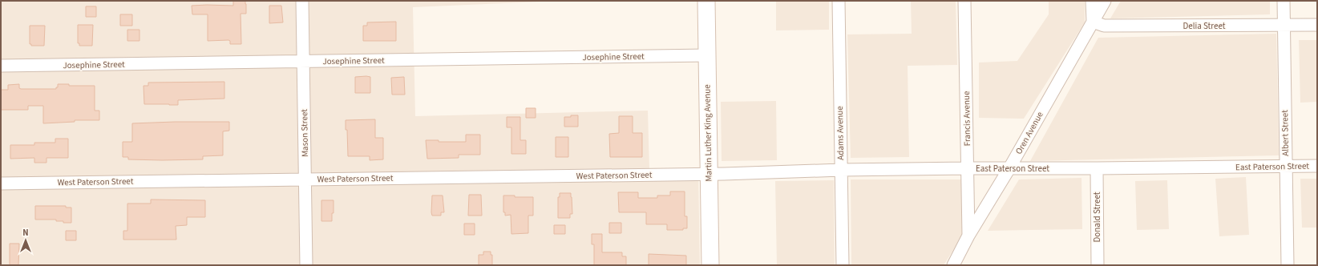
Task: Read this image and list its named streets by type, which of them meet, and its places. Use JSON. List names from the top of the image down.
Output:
{
  "streets": {
    "street": [
      "Delia Street",
      "Josephine Street",
      "Francis Avenue",
      "Mason Street",
      "Martin Luther King Avenue",
      "Adams Avenue",
      "Oren Avenue",
      "Albert Street",
      "East Paterson Street",
      "West Paterson Street",
      "Donald Street"
    ]
  },
  "crossings": [
    ["Delia Street", "Oren Avenue"],
    ["Delia Street", "Albert Street"],
    ["Josephine Street", "Mason Street"],
    ["Josephine Street", "Martin Luther King Avenue"],
    ["Francis Avenue", "Oren Avenue"],
    ["Francis Avenue", "East Paterson Street"],
    ["Mason Street", "West Paterson Street"],
    ["Martin Luther King Avenue", "East Paterson Street"],
    ["Martin Luther King Avenue", "West Paterson Street"],
    ["Adams Avenue", "East Paterson Street"],
    ["Oren Avenue", "East Paterson Street"],
    ["Albert Street", "East Paterson Street"],
    ["East Paterson Street", "West Paterson Street"],
    ["East Paterson Street", "Donald Street"]
  ],
  "north": "top"
}
